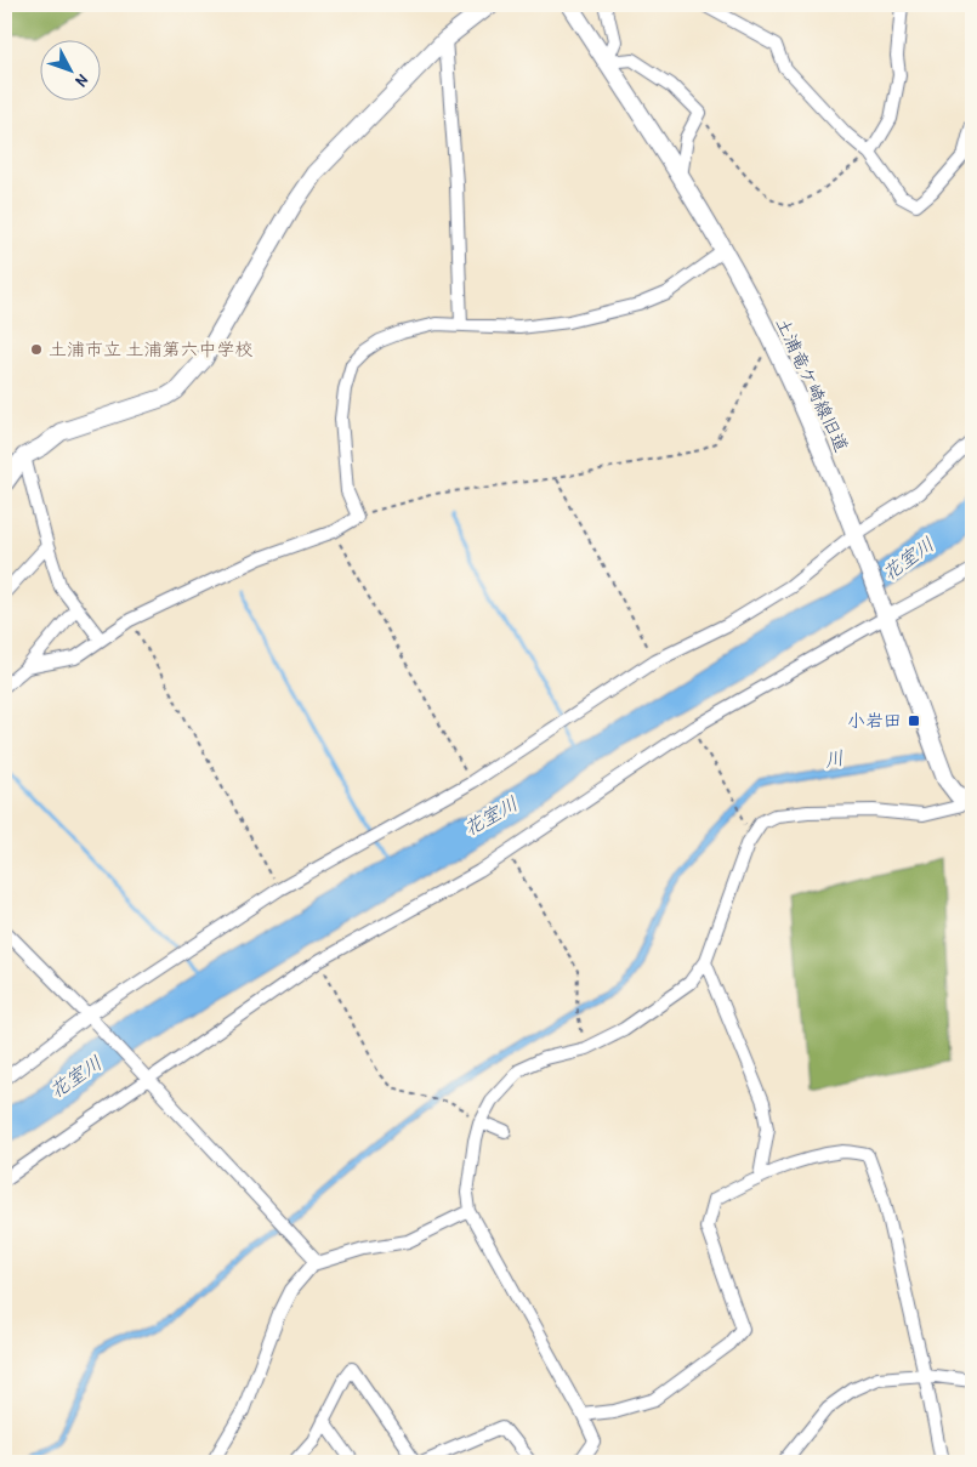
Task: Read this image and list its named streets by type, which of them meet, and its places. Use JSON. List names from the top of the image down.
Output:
{
  "streets": {
    "street": ["土浦竜ケ崎線旧道"]
  },
  "water": ["花室川", "川"],
  "places": {
    "other": ["土浦市立 土浦第六中学校"],
    "transit": ["小岩田"]
  },
  "north": "bottom right"
}
